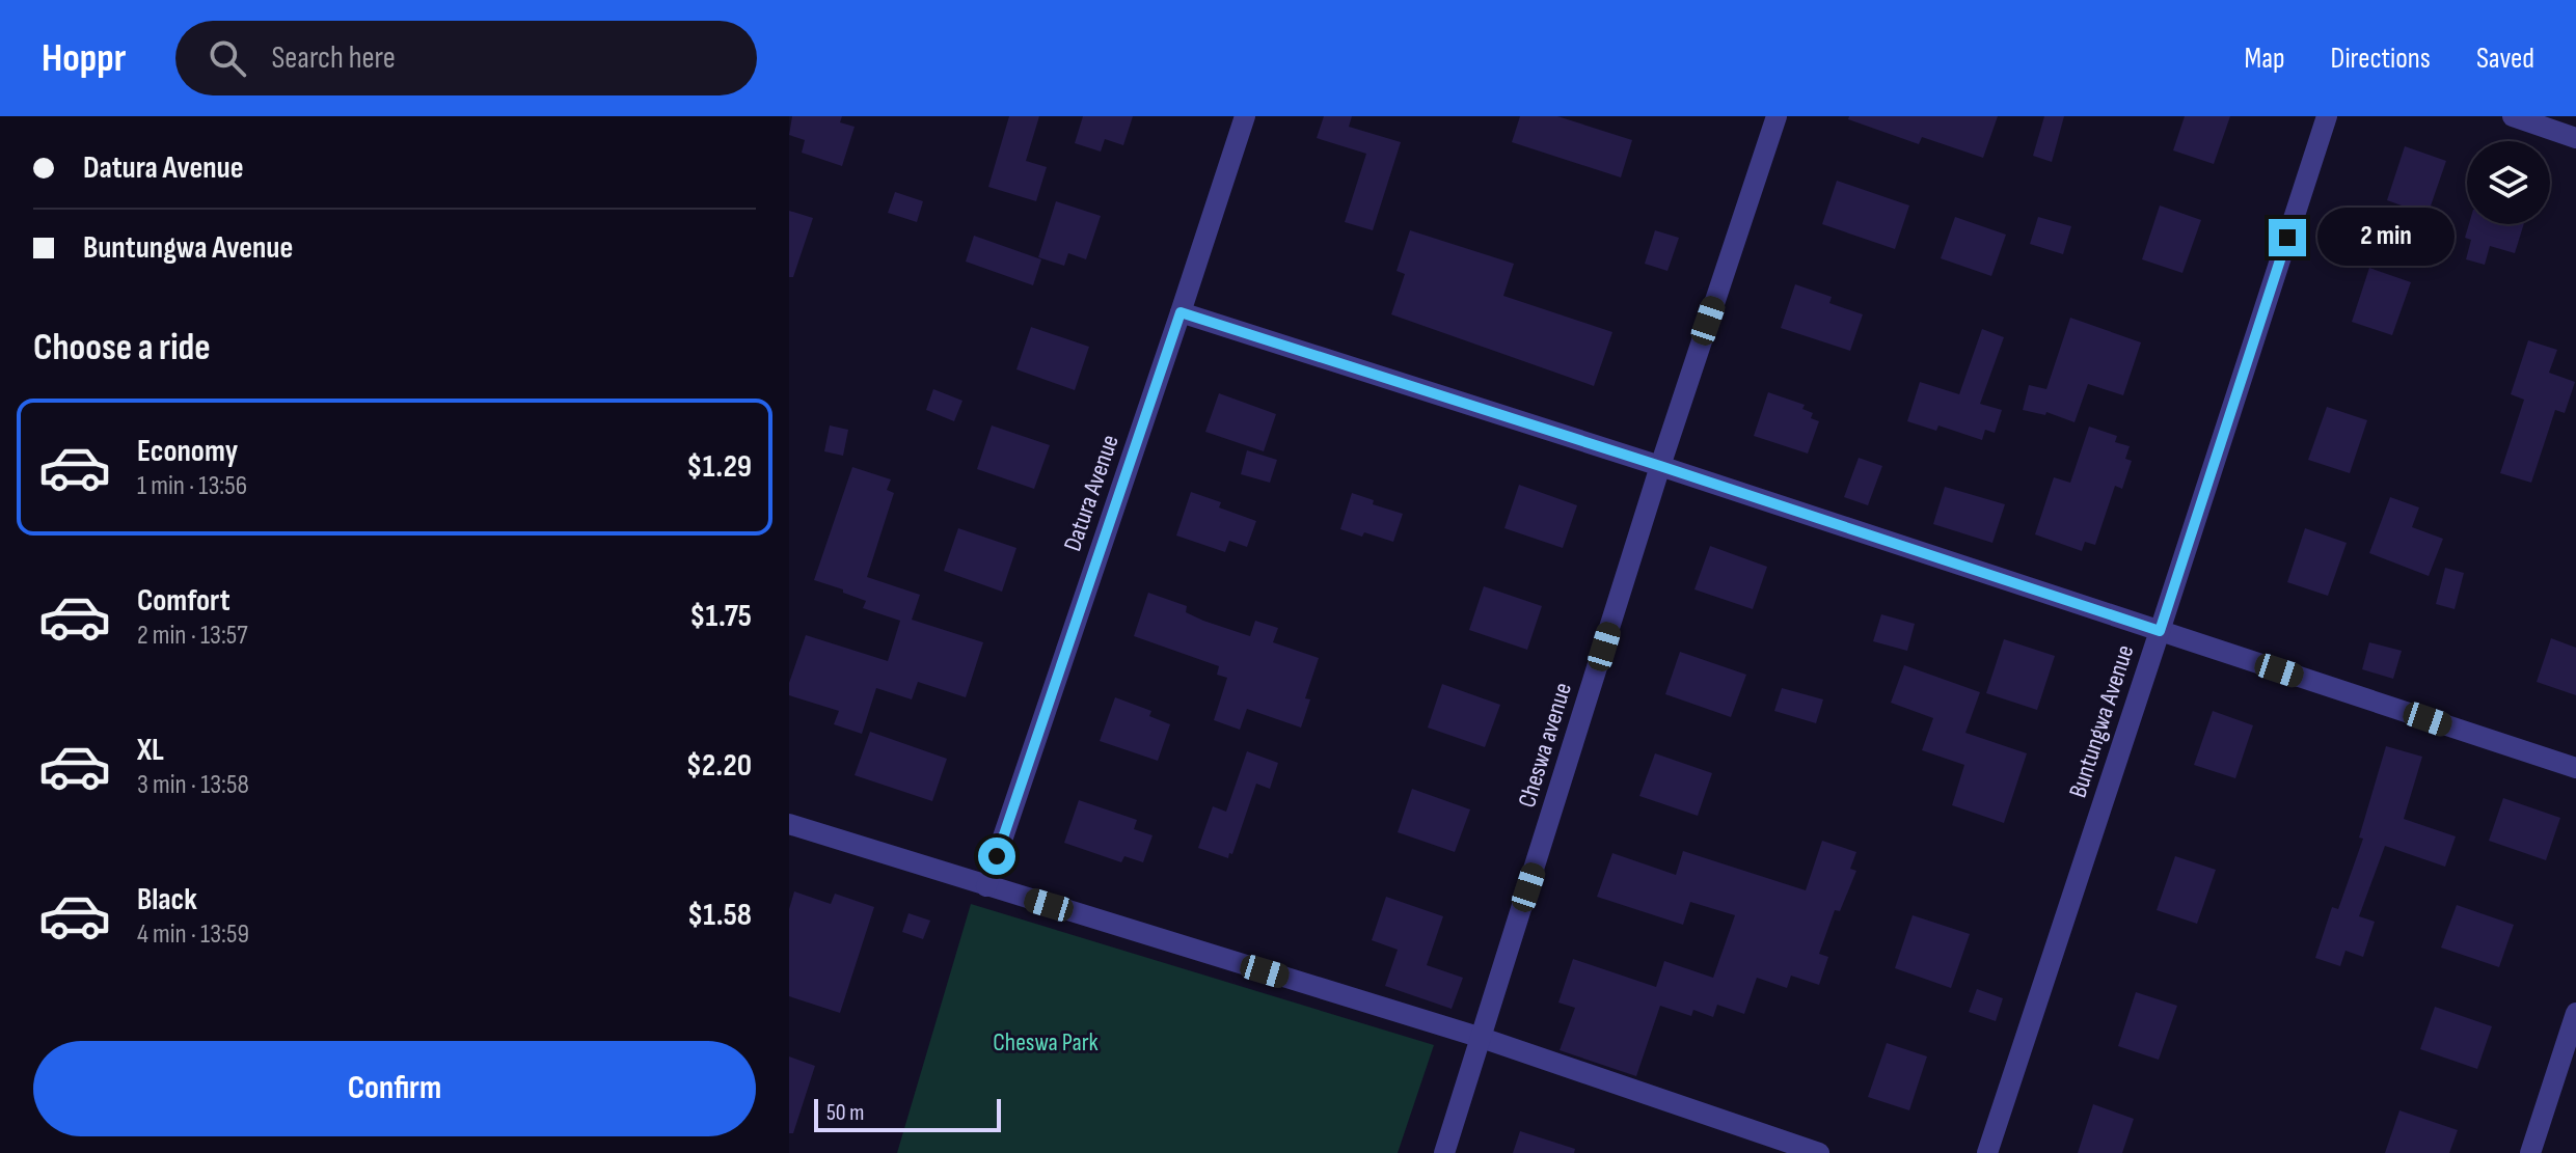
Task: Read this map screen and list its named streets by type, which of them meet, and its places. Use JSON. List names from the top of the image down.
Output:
{
  "streets": {
    "street": ["Datura Avenue", "Buntungwa Avenue", "Cheswa avenue"]
  },
  "parks": ["Cheswa Park"],
  "scale_bar": "50 m",
  "page": {
    "header": "Hoppr",
    "search": "Search here",
    "nav": ["Map", "Directions", "Saved"],
    "banner": ["Datura Avenue", "Buntungwa Avenue"],
    "bubble": "2 min",
    "heading": "Choose a ride",
    "list": [
      {
        "name": "Economy",
        "note": "1 min · 13:56",
        "value": "$1.29"
      },
      {
        "name": "Comfort",
        "note": "2 min · 13:57",
        "value": "$1.75"
      },
      {
        "name": "XL",
        "note": "3 min · 13:58",
        "value": "$2.20"
      },
      {
        "name": "Black",
        "note": "4 min · 13:59",
        "value": "$1.58"
      }
    ],
    "buttons": "Confirm",
    "scale": "50 m"
  }
}
